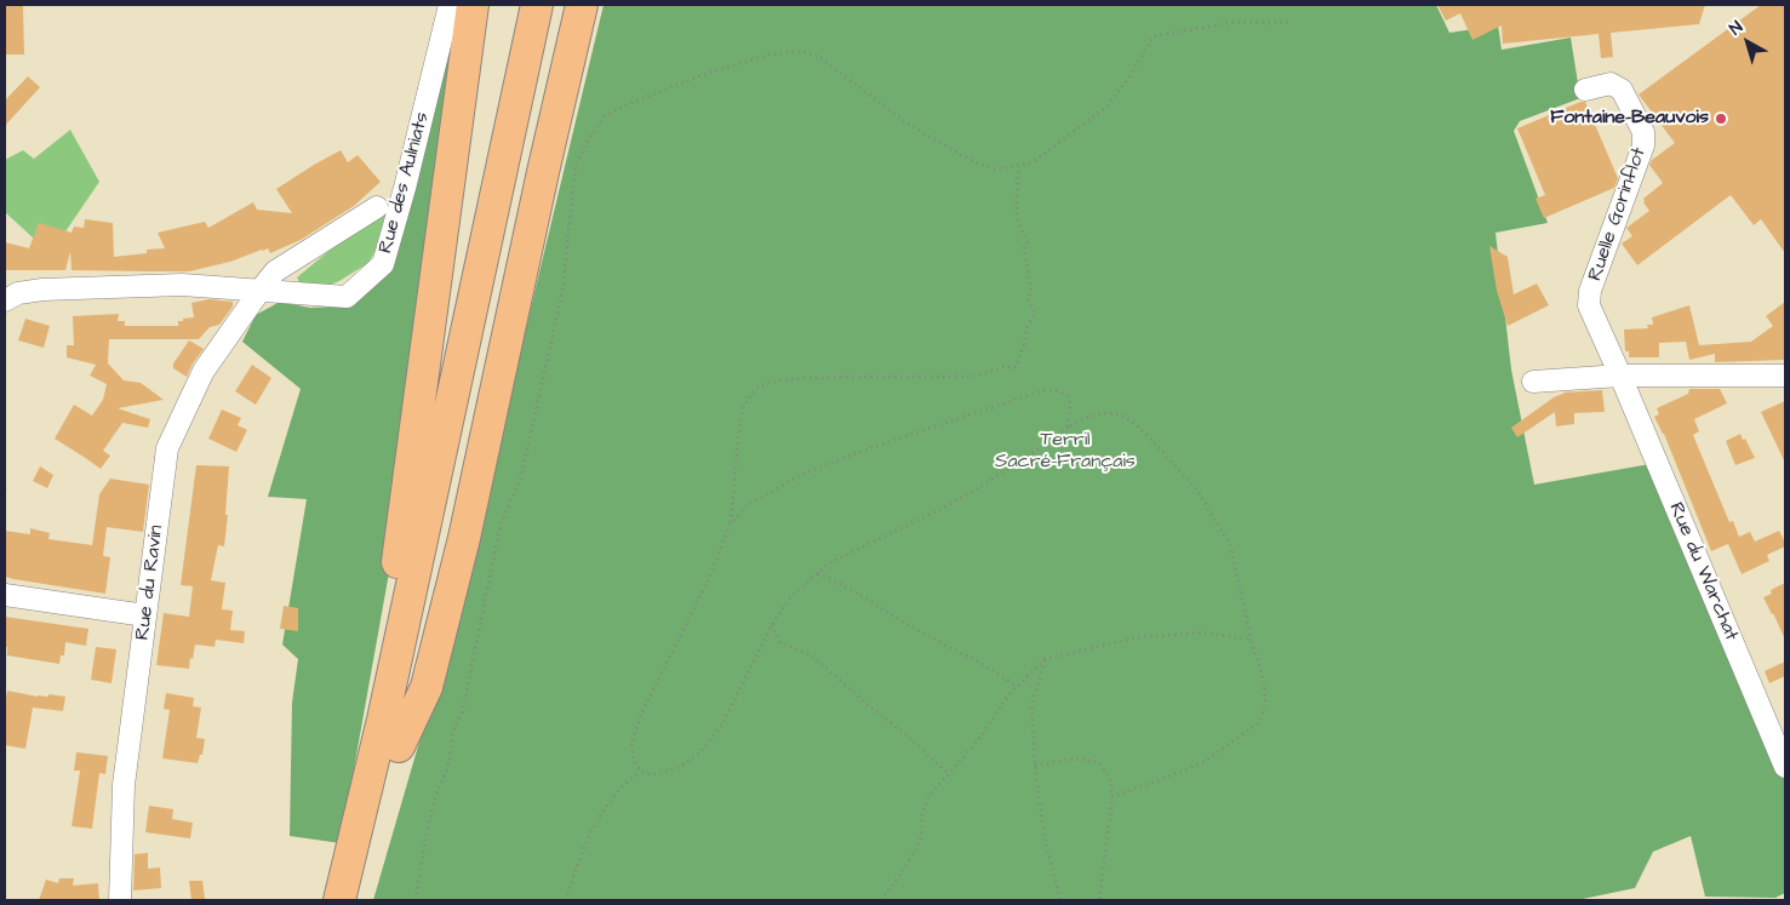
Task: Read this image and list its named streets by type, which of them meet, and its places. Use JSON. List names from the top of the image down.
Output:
{
  "streets": {
    "street": [
      "Rue des Aulniats",
      "Ruelle Gorinflot",
      "Rue du Warchat",
      "Rue du Ravin"
    ]
  },
  "crossings": [
    ["Rue des Aulniats", "Rue du Ravin"],
    ["Ruelle Gorinflot", "Rue du Warchat"]
  ],
  "parks": ["Terril Sacré-Français"],
  "places": ["Fontaine-Beauvois"],
  "north": "top left"
}
